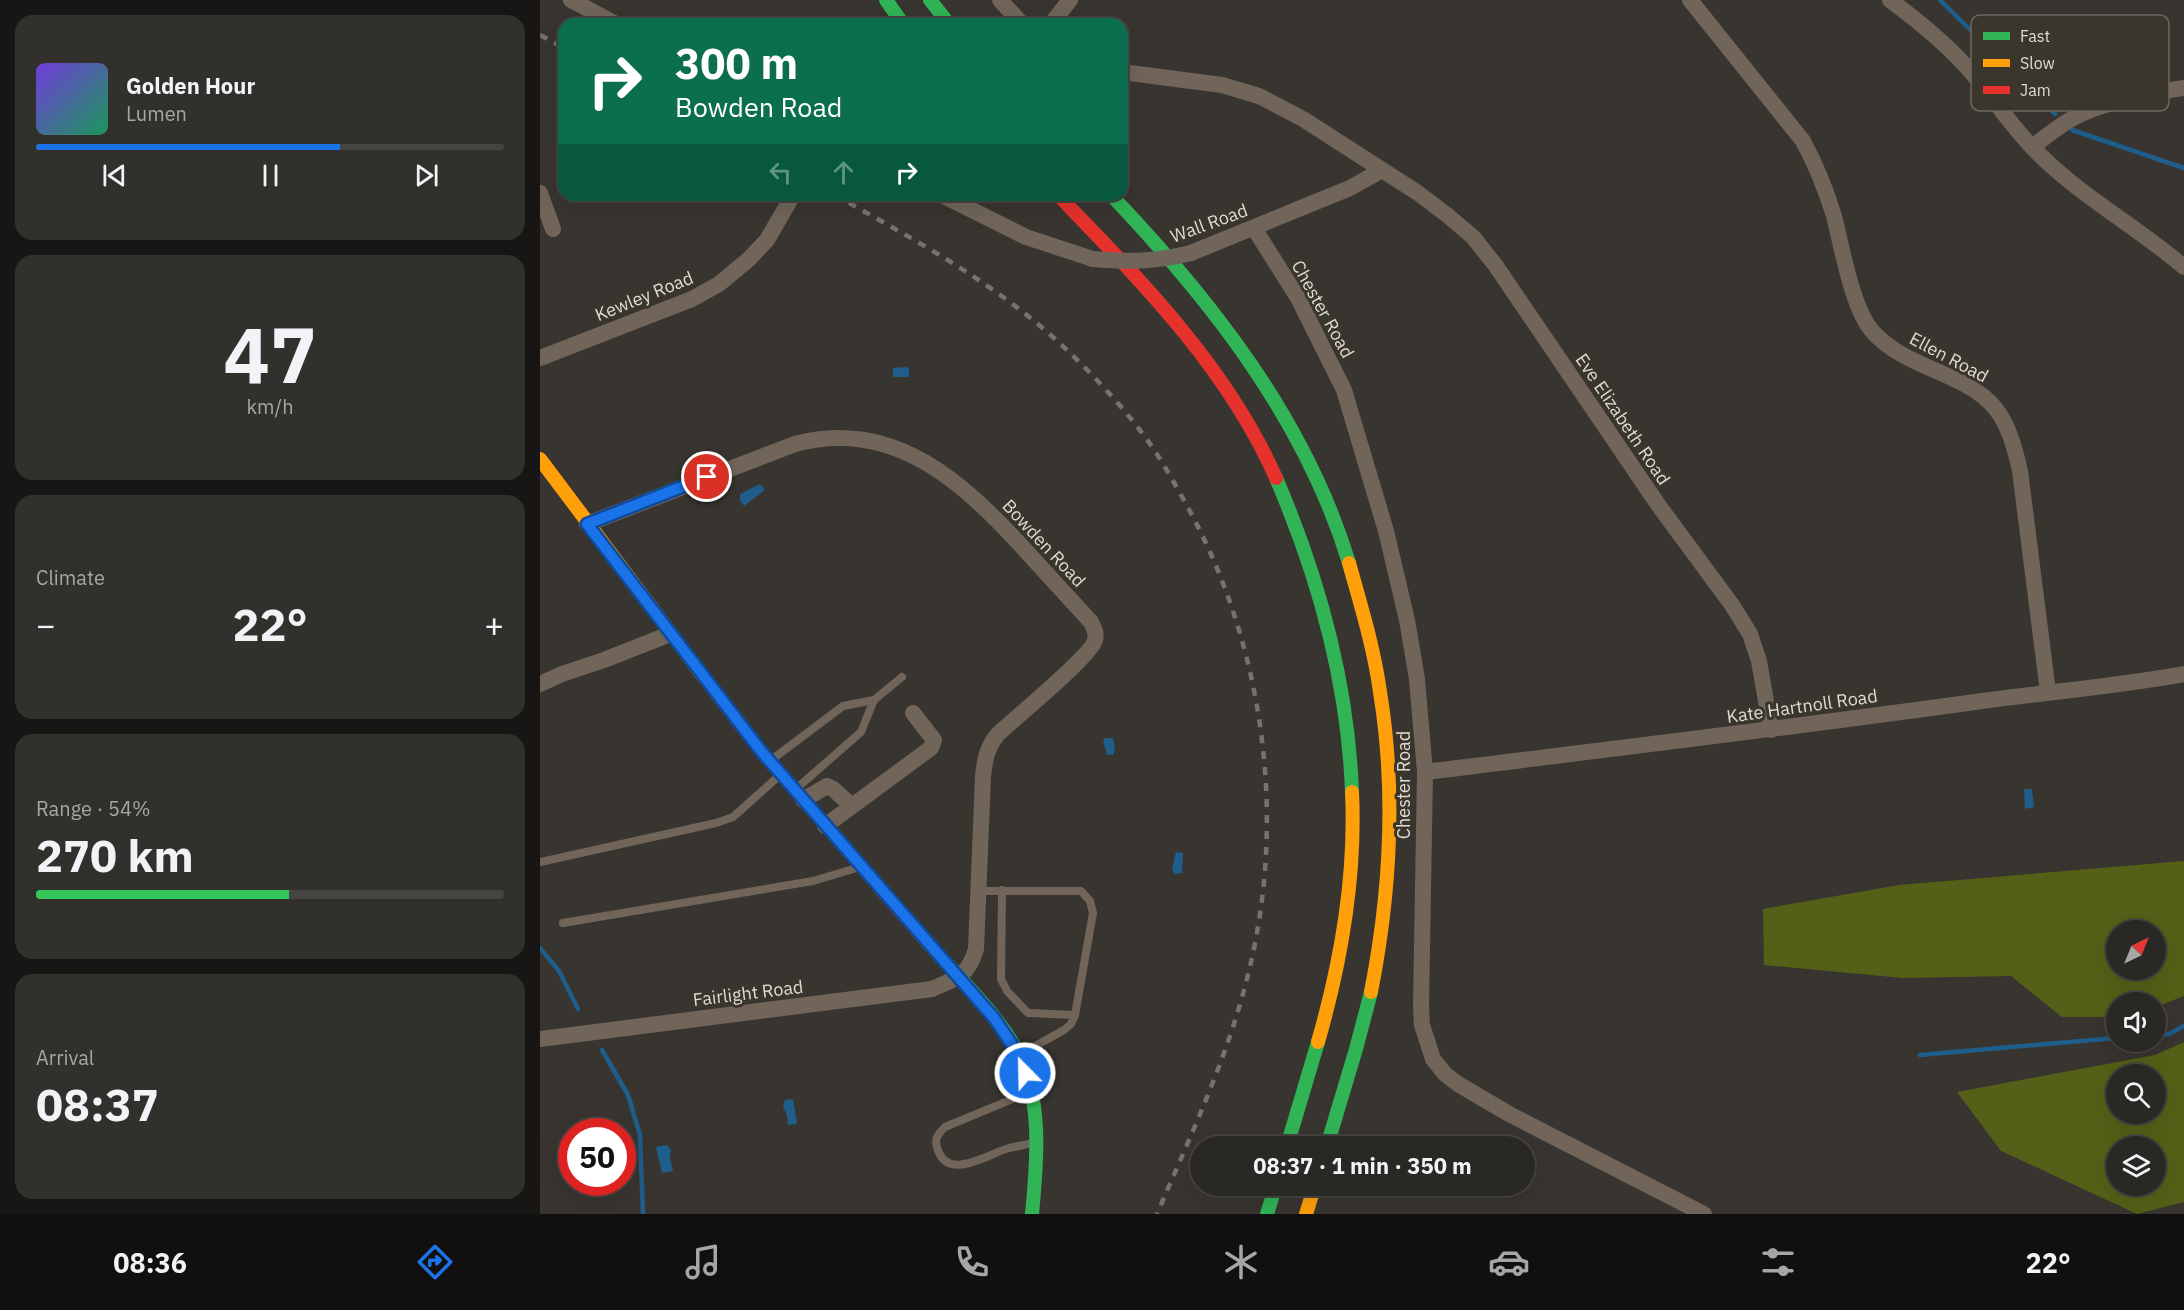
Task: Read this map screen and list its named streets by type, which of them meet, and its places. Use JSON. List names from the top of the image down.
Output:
{
  "streets": {
    "street": [
      "Wall Road",
      "Kewley Road",
      "Chester Road",
      "Ellen Road",
      "Eve Elizabeth Road",
      "Bowden Road",
      "Kate Hartnoll Road",
      "Fairlight Road"
    ]
  },
  "crossings": [
    ["Wall Road", "Chester Road"],
    ["Wall Road", "Eve Elizabeth Road"],
    ["Chester Road", "Kate Hartnoll Road"],
    ["Ellen Road", "Kate Hartnoll Road"],
    ["Eve Elizabeth Road", "Kate Hartnoll Road"],
    ["Bowden Road", "Fairlight Road"]
  ],
  "legend": ["Fast", "Slow", "Jam"],
  "north": "top right",
  "page": {
    "turn": ["300 m", "Bowden Road"],
    "song": ["Golden Hour", "Lumen"],
    "tile": [
      ["47", "km/h"],
      "Climate",
      ["Range · 54%", "270 km"],
      ["Arrival", "08:37"]
    ],
    "heat": ["−", "22°", "+"],
    "limit": "50",
    "trip": "08:37 · 1 min · 350 m",
    "tabs": ["08:36", "22°"]
  }
}
